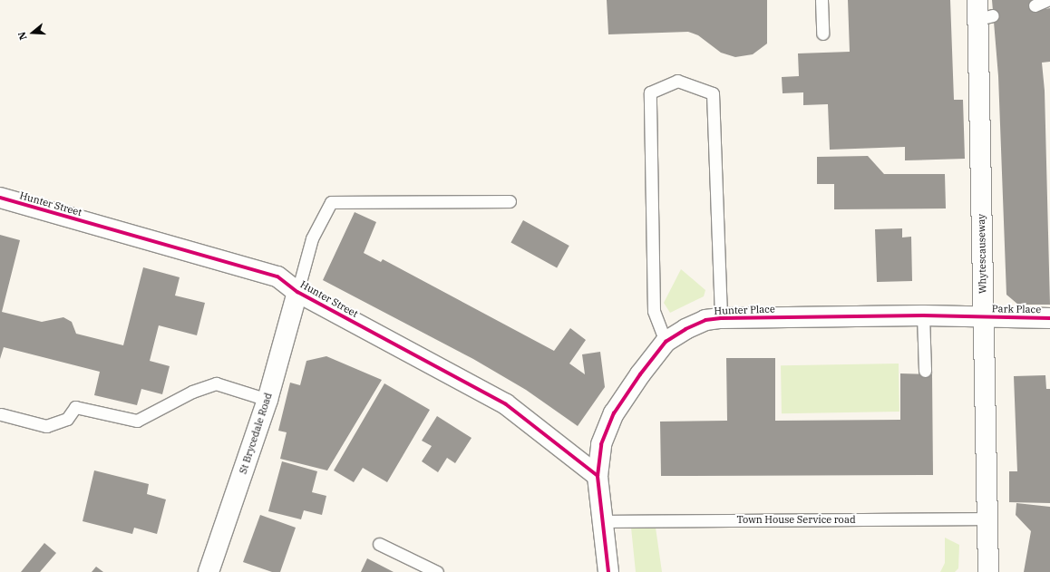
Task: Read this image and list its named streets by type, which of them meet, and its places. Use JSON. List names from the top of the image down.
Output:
{
  "streets": {
    "street": [
      "Hunter Street",
      "Whytescauseway",
      "Park Place",
      "Hunter Place",
      "St Brycedale Road"
    ],
    "lane": ["Town House Service road"]
  },
  "crossings": [
    ["Hunter Street", "Hunter Place"],
    ["Hunter Street", "St Brycedale Road"],
    ["Whytescauseway", "Park Place"],
    ["Whytescauseway", "Hunter Place"],
    ["Whytescauseway", "Town House Service road"],
    ["Park Place", "Hunter Place"],
    ["Hunter Place", "Town House Service road"]
  ],
  "north": "left"
}
